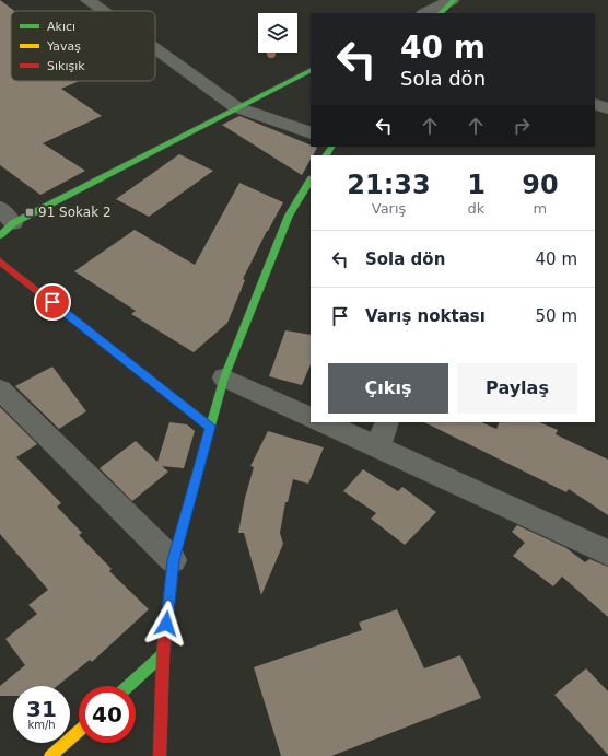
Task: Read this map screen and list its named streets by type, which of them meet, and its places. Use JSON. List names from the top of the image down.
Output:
{
  "places": {
    "transit": ["91 Sokak 2"]
  },
  "legend": ["Akıcı", "Yavaş", "Sıkışık"],
  "page": {
    "turn": ["40 m", "Sola dön"],
    "eta": [
      "21:33",
      "Varış",
      "1",
      "dk",
      "90",
      "m"
    ],
    "list": [
      {
        "name": "Sola dön",
        "value": "40 m"
      },
      {
        "name": "Varış noktası",
        "value": "50 m"
      }
    ],
    "buttons": ["Çıkış", "Paylaş"],
    "speed": "31 km/h",
    "limit": "40"
  }
}
